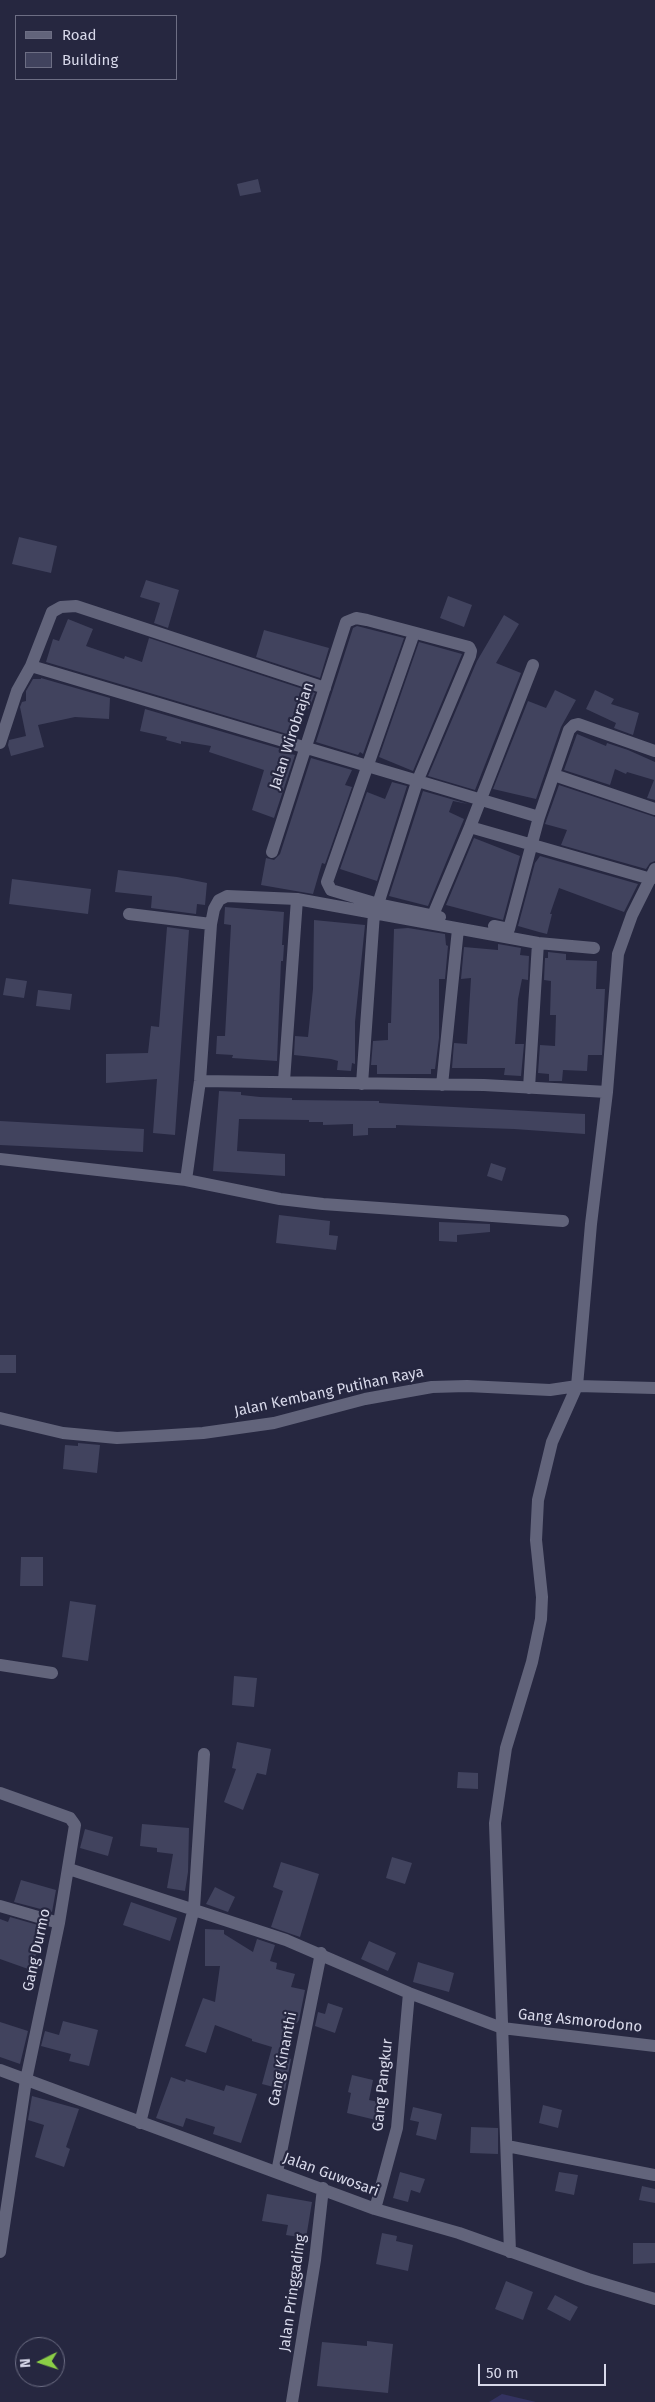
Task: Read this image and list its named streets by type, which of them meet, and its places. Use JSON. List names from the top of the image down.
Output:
{
  "streets": {
    "street": [
      "Jalan Wirobrajan",
      "Jalan Kembang Putihan Raya",
      "Gang Durmo",
      "Gang Asmorodono",
      "Gang Kinanthi",
      "Gang Pangkur",
      "Jalan Guwosari",
      "Jalan Pringgading"
    ]
  },
  "crossings": [
    ["Gang Durmo", "Gang Asmorodono"],
    ["Gang Durmo", "Jalan Guwosari"],
    ["Gang Asmorodono", "Gang Kinanthi"],
    ["Gang Asmorodono", "Gang Pangkur"],
    ["Gang Kinanthi", "Jalan Guwosari"],
    ["Gang Pangkur", "Jalan Guwosari"],
    ["Jalan Guwosari", "Jalan Pringgading"]
  ],
  "legend": ["Road", "Building"],
  "scale_bar": "50 m",
  "north": "left"
}
